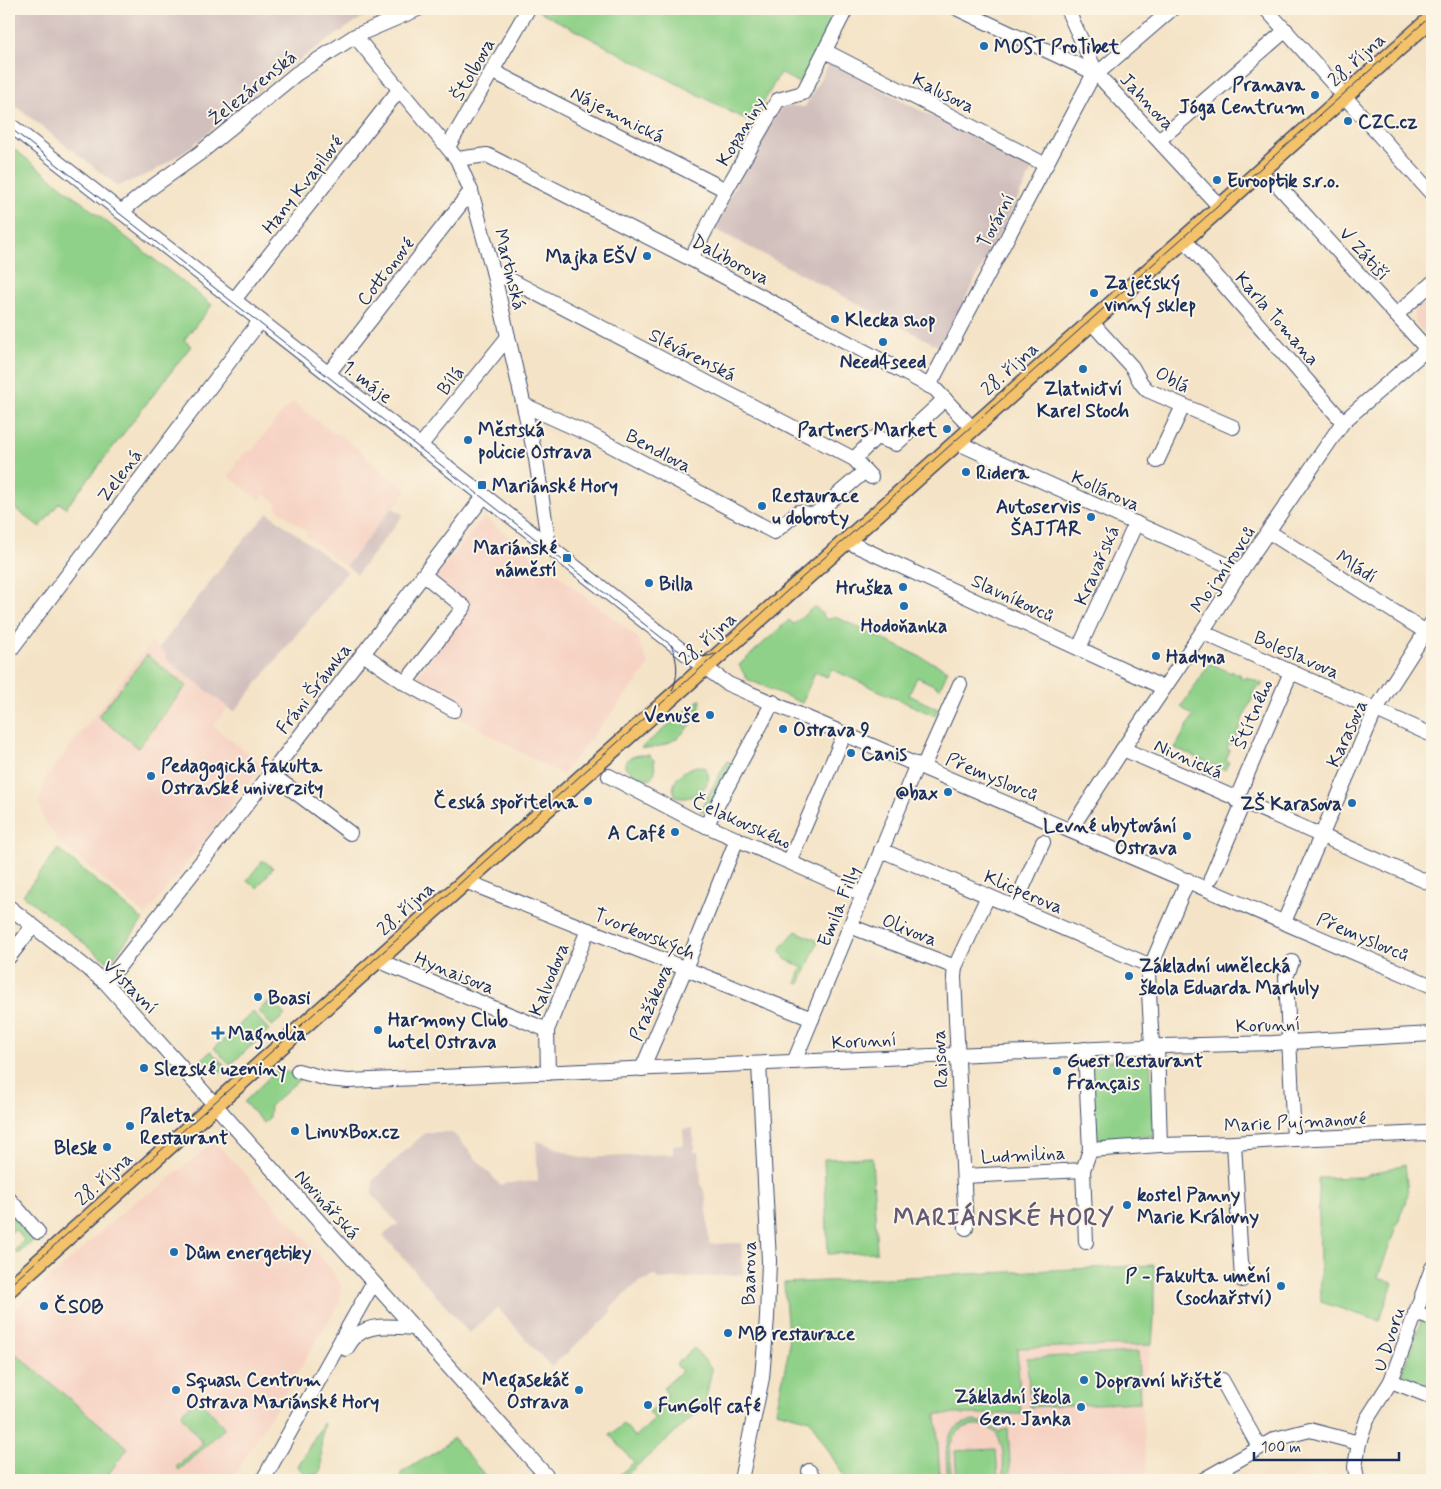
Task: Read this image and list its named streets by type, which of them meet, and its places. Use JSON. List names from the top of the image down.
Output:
{
  "streets": {
    "main road": ["28. října"],
    "street": [
      "Štolbova",
      "Železárenská",
      "Kalusova",
      "Jahnova",
      "Nájemnická",
      "Kopaniny",
      "Hany Kvapilové",
      "Tovární",
      "V Zátiší",
      "Daliborova",
      "Martinská",
      "Cottonové",
      "Karla Tomana",
      "Slévárenská",
      "Oblá",
      "Bílá",
      "1. máje",
      "Bendlova",
      "Zelená",
      "Kollárova",
      "Kravařská",
      "Mládí",
      "Mojmírovců",
      "Slavníkovců",
      "Boleslavova",
      "Fráni Šrámka",
      "Štítného",
      "Karasova",
      "Nivnická",
      "Přemyslovců",
      "Čelakovského",
      "Klicperova",
      "Emila Filly",
      "Olivova",
      "Tvorkovských",
      "Hynaisova",
      "Kalvodova",
      "Výstavní",
      "Pražákova",
      "Korunní",
      "Raisova",
      "Marie Pujmanové",
      "Ludmilina",
      "Novinářská",
      "Baarova",
      "U Dvoru"
    ]
  },
  "crossings": [
    ["28. října", "Jahnova"],
    ["28. října", "Daliborova"],
    ["28. října", "Karla Tomana"],
    ["28. října", "Oblá"],
    ["28. října", "1. máje"],
    ["28. října", "Kollárova"],
    ["28. října", "Slavníkovců"],
    ["28. října", "Přemyslovců"],
    ["28. října", "Tvorkovských"],
    ["28. října", "Hynaisova"],
    ["28. října", "Výstavní"],
    ["28. října", "Novinářská"],
    ["Štolbova", "Nájemnická"],
    ["Štolbova", "Martinská"],
    ["Železárenská", "Martinská"],
    ["Železárenská", "1. máje"],
    ["Kalusova", "Kopaniny"],
    ["Kalusova", "Tovární"],
    ["Jahnova", "Tovární"],
    ["Nájemnická", "Kopaniny"],
    ["Kopaniny", "Daliborova"],
    ["Hany Kvapilové", "Martinská"],
    ["Hany Kvapilové", "1. máje"],
    ["Tovární", "Daliborova"],
    ["V Zátiší", "Mojmírovců"],
    ["Daliborova", "Martinská"],
    ["Martinská", "Cottonové"],
    ["Martinská", "Slévárenská"],
    ["Martinská", "Bílá"],
    ["Martinská", "1. máje"],
    ["Martinská", "Bendlova"],
    ["Cottonové", "1. máje"],
    ["Karla Tomana", "Mojmírovců"],
    ["Slévárenská", "Bendlova"],
    ["Bílá", "1. máje"],
    ["1. máje", "Zelená"],
    ["1. máje", "Fráni Šrámka"],
    ["1. máje", "Přemyslovců"],
    ["Kollárova", "Kravařská"],
    ["Kollárova", "Mojmírovců"],
    ["Kravařská", "Slavníkovců"],
    ["Mládí", "Mojmírovců"],
    ["Mládí", "Karasova"],
    ["Mojmírovců", "Slavníkovců"],
    ["Mojmírovců", "Boleslavova"],
    ["Mojmírovců", "Nivnická"],
    ["Mojmírovců", "Přemyslovců"],
    ["Boleslavova", "Štítného"],
    ["Boleslavova", "Karasova"],
    ["Fráni Šrámka", "Výstavní"],
    ["Štítného", "Nivnická"],
    ["Karasova", "Nivnická"],
    ["Karasova", "Přemyslovců"],
    ["Přemyslovců", "Emila Filly"],
    ["Čelakovského", "Emila Filly"],
    ["Čelakovského", "Pražákova"],
    ["Klicperova", "Emila Filly"],
    ["Klicperova", "Raisova"],
    ["Emila Filly", "Olivova"],
    ["Emila Filly", "Tvorkovských"],
    ["Emila Filly", "Korunní"],
    ["Olivova", "Raisova"],
    ["Tvorkovských", "Kalvodova"],
    ["Tvorkovských", "Pražákova"],
    ["Hynaisova", "Kalvodova"],
    ["Kalvodova", "Korunní"],
    ["Výstavní", "Novinářská"],
    ["Pražákova", "Korunní"],
    ["Korunní", "Raisova"],
    ["Korunní", "Baarova"],
    ["Raisova", "Ludmilina"],
    ["Marie Pujmanové", "Ludmilina"]
  ],
  "districts": ["MARIÁNSKÉ HORY"],
  "places": {
    "other": [
      "MOST ProTibet",
      "Pranava Jóga Centrum",
      "CZC.cz",
      "Eurooptik s.r.o.",
      "Majka EŠV",
      "Zaječský vinný sklep",
      "Klecka shop",
      "Need4seed",
      "Zlatnictví Karel Stoch",
      "Partners Market",
      "Městská policie Ostrava",
      "Ridera",
      "Restaurace u dobroty",
      "Autoservis ŠAJTAR",
      "Billa",
      "Hruška",
      "Hodoňanka",
      "Hadyna",
      "Venuše",
      "Ostrava 9",
      "Canis",
      "Pedagogická fakulta Ostravské univerzity",
      "@bax",
      "Česká spořitelna",
      "ZŠ Karasova",
      "A Café",
      "Levné ubytování Ostrava",
      "Základní umělecká škola Eduarda Marhuly",
      "Boasi",
      "Harmony Club hotel Ostrava",
      "Slezské uzeniny",
      "Guest Restaurant Français",
      "Paleta Restaurant",
      "LinuxBox.cz",
      "Blesk",
      "kostel Panny Marie Královny",
      "Dům energetiky",
      "P - Fakulta umění (sochařství)",
      "ČSOB",
      "MB restaurace",
      "Dopravní hřiště",
      "Squash Centrum Ostrava Mariánské Hory",
      "Megasekáč Ostrava",
      "FunGolf café",
      "Základní škola Gen. Janka"
    ],
    "transit": ["Mariánské Hory", "Mariánské náměstí"],
    "health": ["Magnolia"]
  },
  "scale_bar": "100 m"
}
